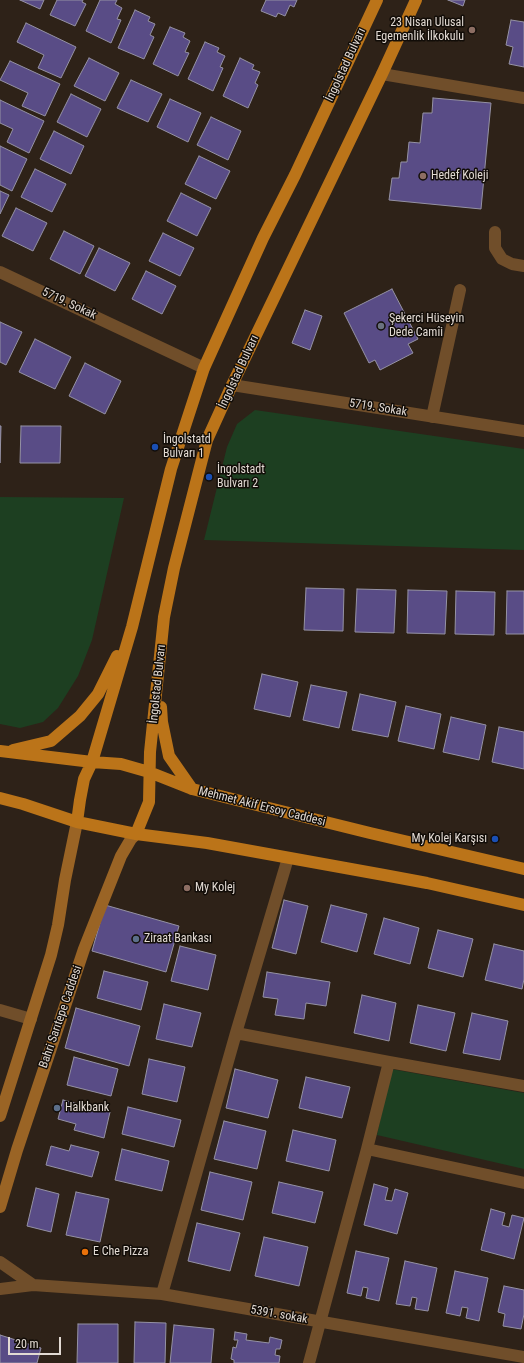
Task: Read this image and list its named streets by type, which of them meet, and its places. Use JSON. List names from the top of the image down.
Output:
{
  "streets": {
    "main road": ["İngolstad Bulvarı", "Mehmet Akif Ersoy Caddesi", "Bahri Sarıtepe Caddesi"],
    "street": ["5719. Sokak", "5391. sokak"]
  },
  "crossings": [
    ["İngolstad Bulvarı", "5719. Sokak"],
    ["İngolstad Bulvarı", "Mehmet Akif Ersoy Caddesi"],
    ["İngolstad Bulvarı", "Bahri Sarıtepe Caddesi"]
  ],
  "places": [
    "23 Nisan Ulusal Egemenlik İlkokulu",
    "Hedef Koleji",
    "Şekerci Hüseyin Dede Camîi",
    "İngolstatd Bulvarı 1",
    "İngolstadt Bulvarı 2",
    "My Kolej Karşısı",
    "My Kolej",
    "Ziraat Bankası",
    "Halkbank",
    "E Che Pizza"
  ],
  "scale_bar": "20 m"
}
